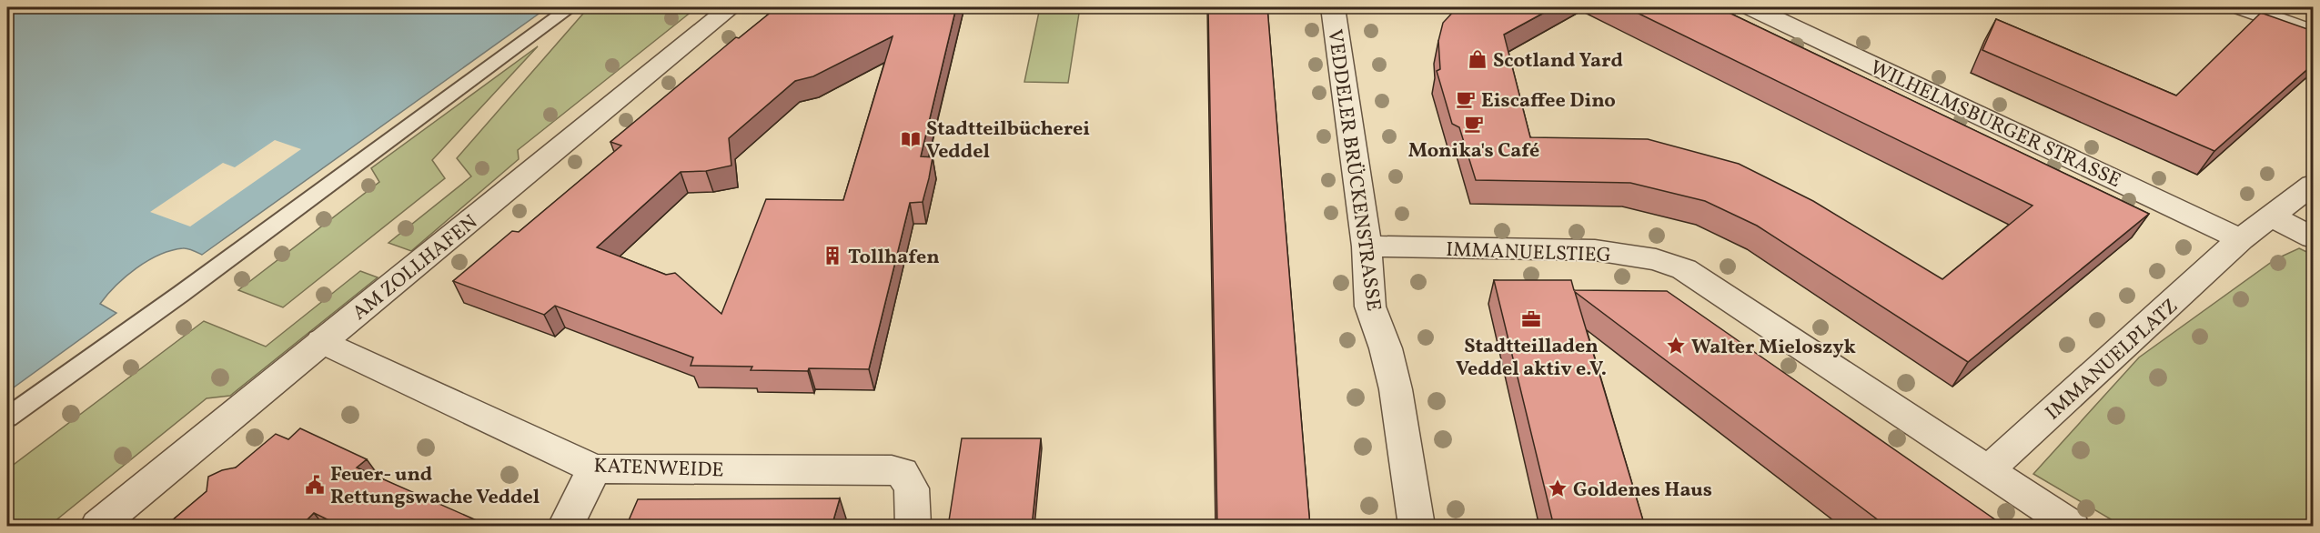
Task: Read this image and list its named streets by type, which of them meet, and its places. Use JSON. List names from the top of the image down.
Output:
{
  "streets": {
    "street": [
      "WILHELMSBURGER STRASSE",
      "VEDDELER BRÜCKENSTRASSE",
      "IMMANUELSTIEG",
      "AM ZOLLHAFEN",
      "IMMANUELPLATZ",
      "KATENWEIDE"
    ]
  },
  "crossings": [
    ["WILHELMSBURGER STRASSE", "IMMANUELPLATZ"],
    ["VEDDELER BRÜCKENSTRASSE", "IMMANUELSTIEG"],
    ["IMMANUELSTIEG", "IMMANUELPLATZ"],
    ["AM ZOLLHAFEN", "KATENWEIDE"]
  ],
  "places": {
    "shop": ["Scotland Yard"],
    "cafe": ["Eiscaffee Dino", "Monika's Café"],
    "library": ["Stadtteilbücherei Veddel"],
    "building": ["Tollhafen"],
    "office": ["Stadtteilladen Veddel aktiv e.V."],
    "place": ["Walter Mieloszyk", "Goldenes Haus"],
    "public building": ["Feuer- und Rettungswache Veddel"]
  }
}
